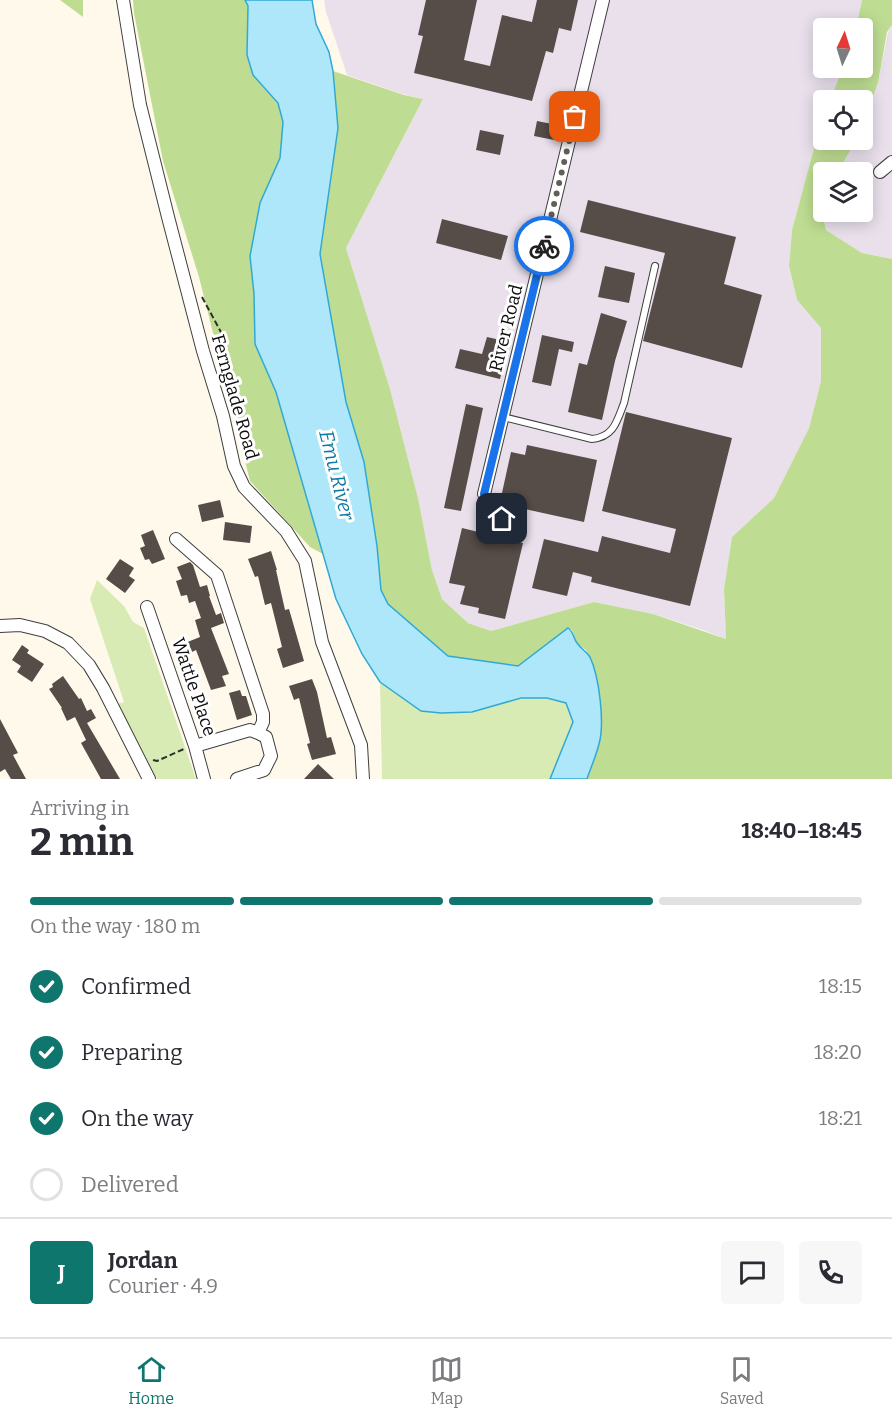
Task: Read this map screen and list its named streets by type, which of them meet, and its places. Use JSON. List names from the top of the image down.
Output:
{
  "streets": {
    "street": ["River Road", "Fernglade Road", "Wattle Place"]
  },
  "water": ["Emu River"],
  "north": "top",
  "page": {
    "heading": ["2 min", "Arriving in", "18:40–18:45"],
    "panel": ["Jordan", "Courier · 4.9"],
    "bar": "On the way · 180 m",
    "list": [
      ["Confirmed", "18:15"],
      ["Preparing", "18:20"],
      ["On the way", "18:21"],
      "Delivered"
    ],
    "round": "J",
    "tabs": ["Home", "Map", "Saved"]
  }
}
